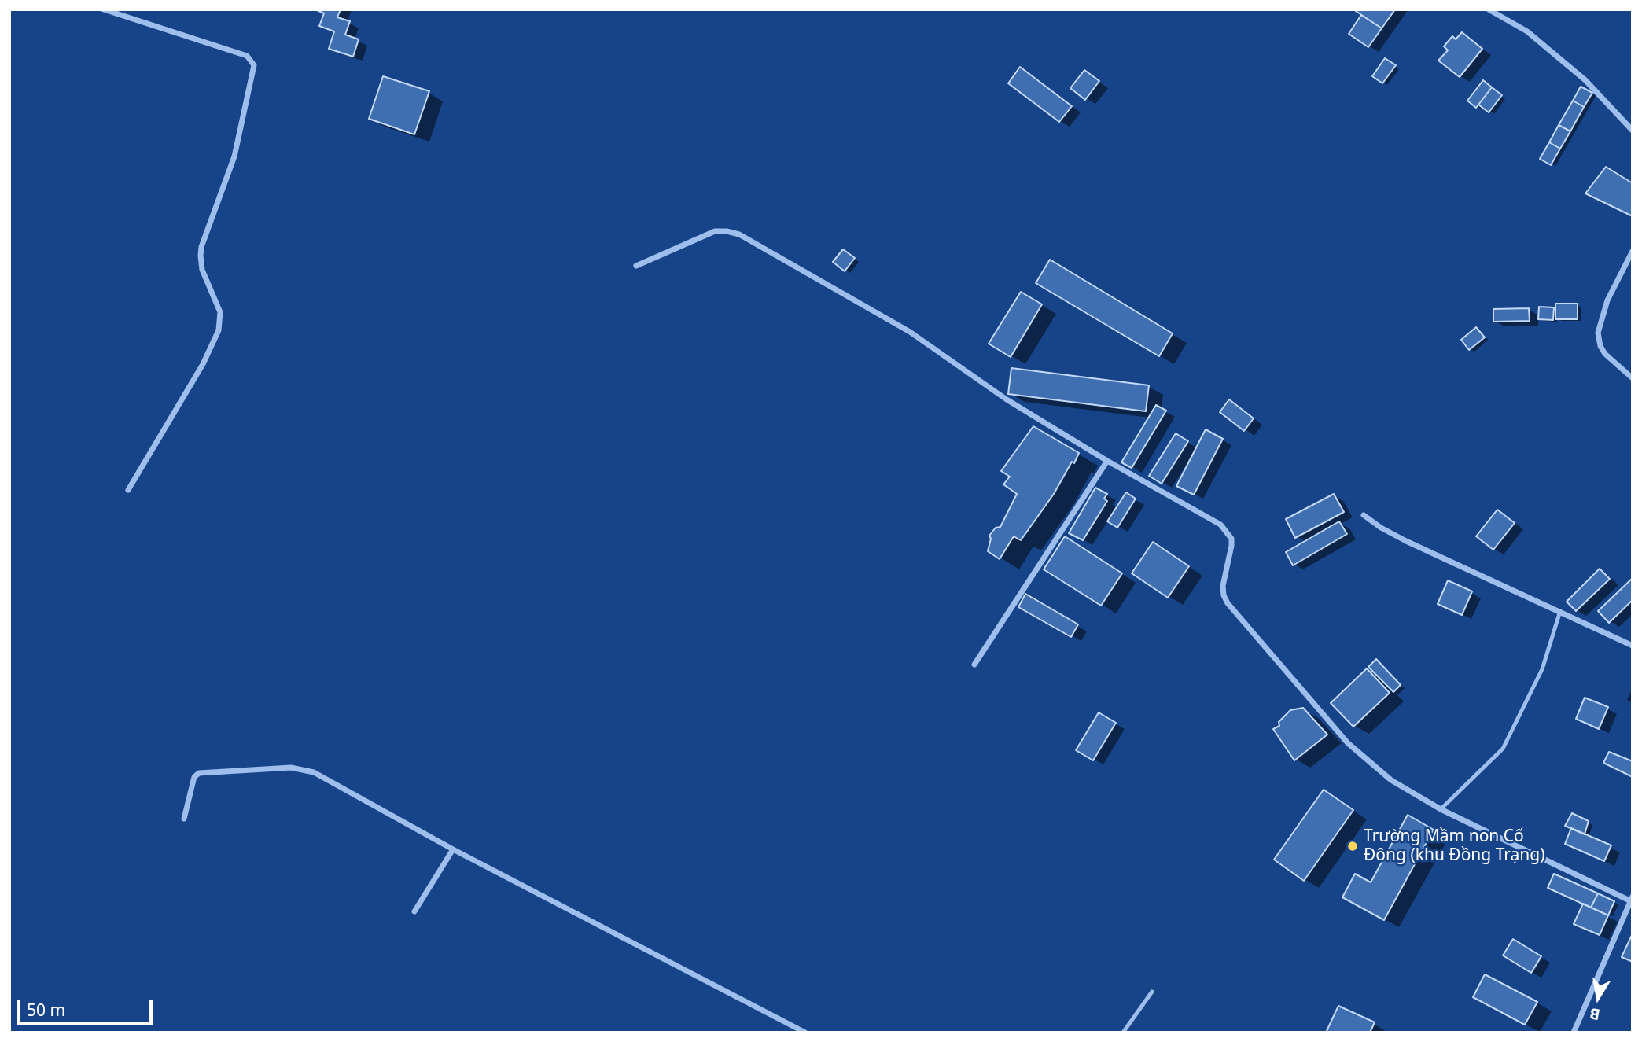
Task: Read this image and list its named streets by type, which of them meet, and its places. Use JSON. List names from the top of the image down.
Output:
{
  "places": ["Trường Mầm non Cổ Đông (khu Đồng Trạng)"],
  "scale_bar": "50 m",
  "north": "bottom"
}
